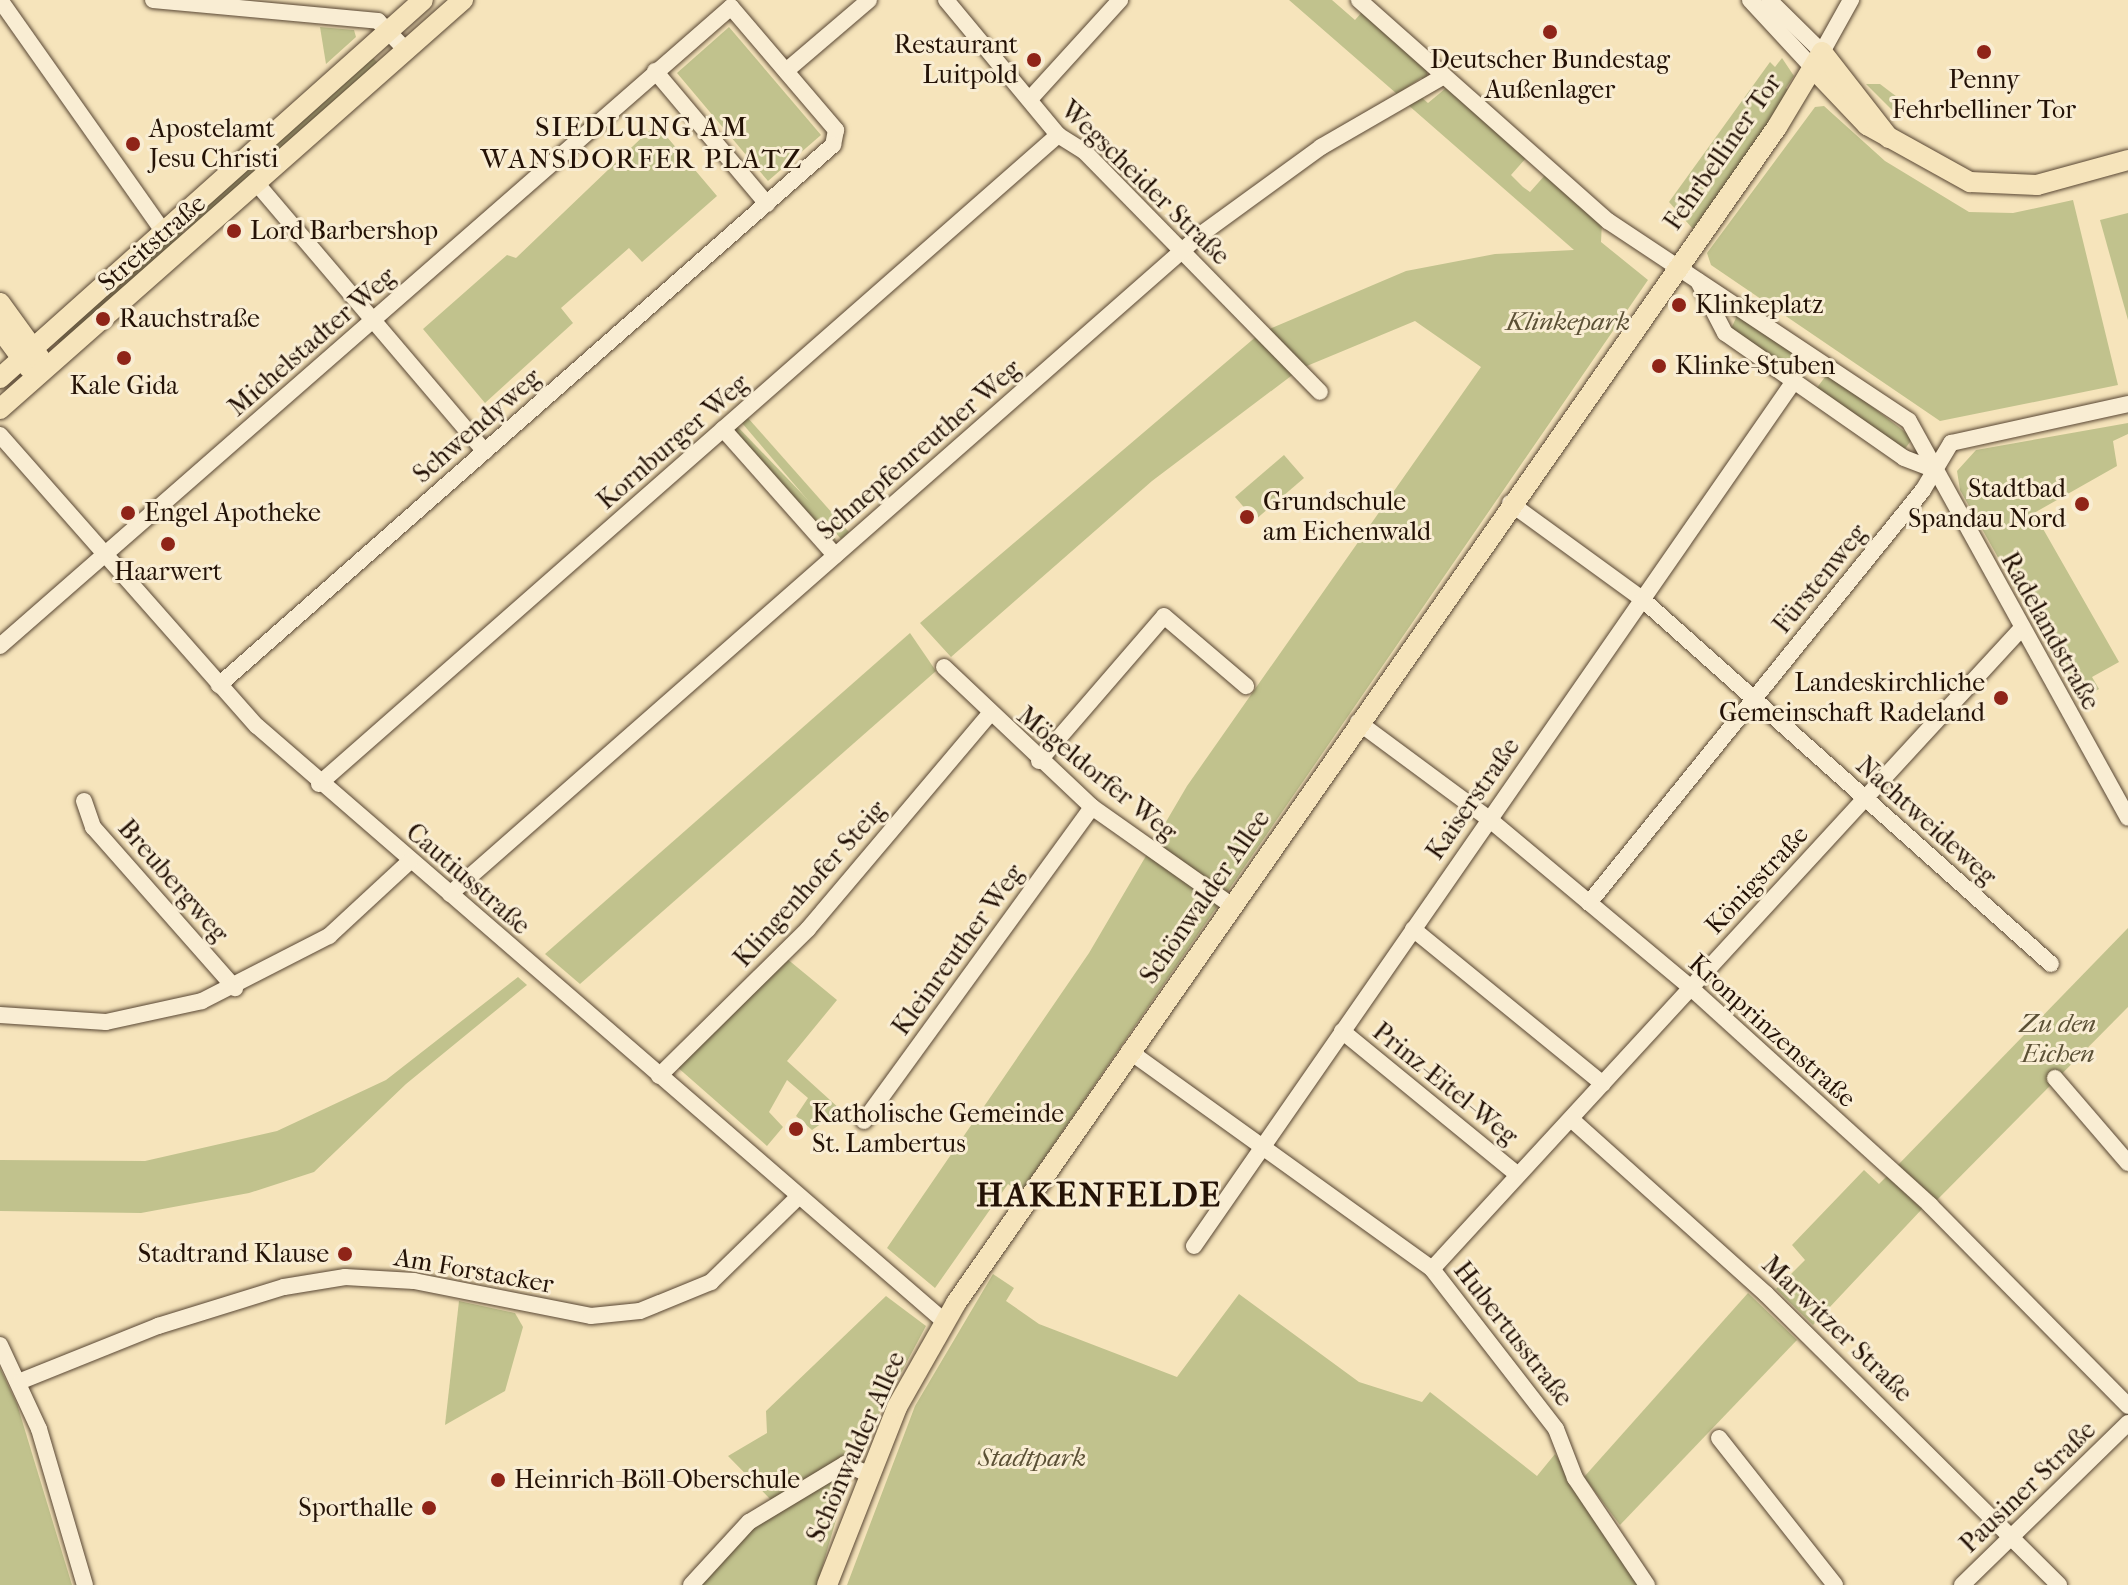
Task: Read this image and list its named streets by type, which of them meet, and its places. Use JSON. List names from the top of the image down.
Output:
{
  "streets": {
    "main road": ["Fehrbelliner Tor", "Streitstraße", "Schönwalder Allee"],
    "street": [
      "Wegscheider Straße",
      "Michelstadter Weg",
      "Schwendyweg",
      "Kornburger Weg",
      "Schnepfenreuther Weg",
      "Fürstenweg",
      "Radelandstraße",
      "Mögeldorfer Weg",
      "Kaiserstraße",
      "Nachtweideweg",
      "Cautiusstraße",
      "Königstraße",
      "Breubergweg",
      "Klingenhofer Steig",
      "Kleinreuther Weg",
      "Kronprinzenstraße",
      "Prinz-Eitel-Weg",
      "Am Forstacker",
      "Marwitzer Straße",
      "Hubertusstraße",
      "Pausiner Straße"
    ]
  },
  "crossings": [
    ["Fehrbelliner Tor", "Radelandstraße"],
    ["Fehrbelliner Tor", "Schönwalder Allee"],
    ["Wegscheider Straße", "Kornburger Weg"],
    ["Wegscheider Straße", "Schnepfenreuther Weg"],
    ["Michelstadter Weg", "Cautiusstraße"],
    ["Schwendyweg", "Cautiusstraße"],
    ["Kornburger Weg", "Cautiusstraße"],
    ["Schnepfenreuther Weg", "Radelandstraße"],
    ["Schnepfenreuther Weg", "Cautiusstraße"],
    ["Fürstenweg", "Radelandstraße"],
    ["Fürstenweg", "Nachtweideweg"],
    ["Fürstenweg", "Kronprinzenstraße"],
    ["Radelandstraße", "Königstraße"],
    ["Radelandstraße", "Schönwalder Allee"],
    ["Mögeldorfer Weg", "Klingenhofer Steig"],
    ["Mögeldorfer Weg", "Schönwalder Allee"],
    ["Mögeldorfer Weg", "Kleinreuther Weg"],
    ["Kaiserstraße", "Nachtweideweg"],
    ["Kaiserstraße", "Kronprinzenstraße"],
    ["Kaiserstraße", "Prinz-Eitel-Weg"],
    ["Kaiserstraße", "Hubertusstraße"],
    ["Nachtweideweg", "Königstraße"],
    ["Nachtweideweg", "Schönwalder Allee"],
    ["Cautiusstraße", "Klingenhofer Steig"],
    ["Cautiusstraße", "Schönwalder Allee"],
    ["Cautiusstraße", "Am Forstacker"],
    ["Königstraße", "Kronprinzenstraße"],
    ["Königstraße", "Prinz-Eitel-Weg"],
    ["Königstraße", "Marwitzer Straße"],
    ["Königstraße", "Hubertusstraße"],
    ["Schönwalder Allee", "Kronprinzenstraße"],
    ["Schönwalder Allee", "Hubertusstraße"],
    ["Marwitzer Straße", "Pausiner Straße"]
  ],
  "districts": ["SIEDLUNG AM WANSDORFER PLATZ", "HAKENFELDE"],
  "parks": ["Klinkepark", "Zu den Eichen", "Stadtpark"],
  "places": [
    "Deutscher Bundestag Außenlager",
    "Penny Fehrbelliner Tor",
    "Restaurant Luitpold",
    "Apostelamt Jesu Christi",
    "Lord Barbershop",
    "Klinkeplatz",
    "Rauchstraße",
    "Kale Gida",
    "Klinke-Stuben",
    "Stadtbad Spandau Nord",
    "Engel Apotheke",
    "Grundschule am Eichenwald",
    "Haarwert",
    "Landeskirchliche Gemeinschaft Radeland",
    "Katholische Gemeinde St. Lambertus",
    "Stadtrand Klause",
    "Heinrich-Böll-Oberschule",
    "Sporthalle"
  ]
}
